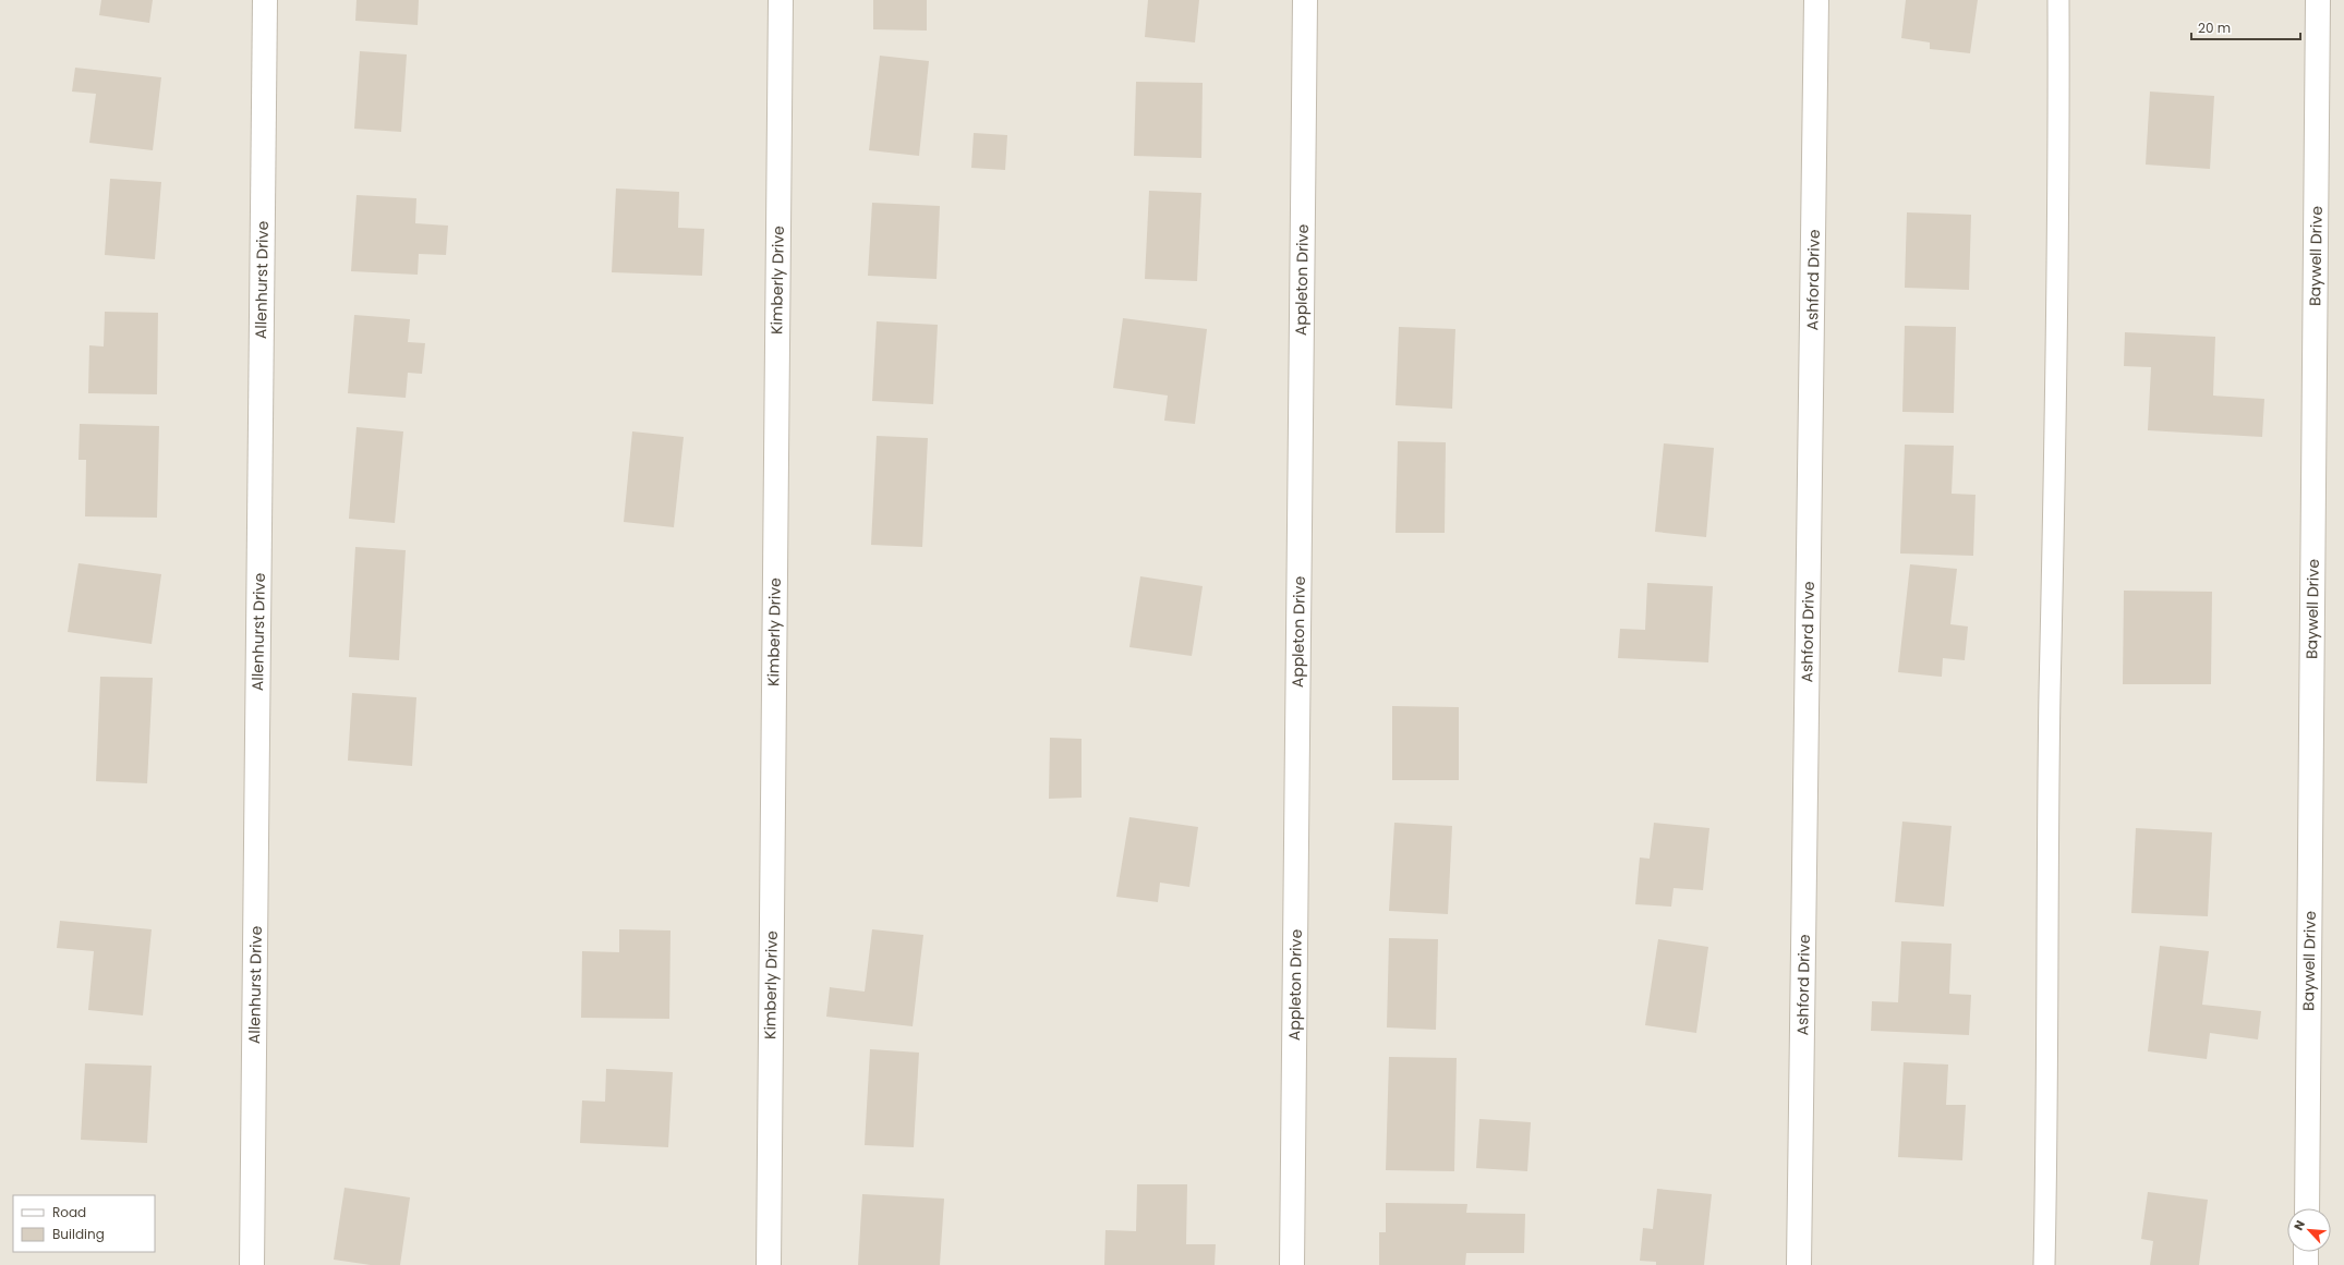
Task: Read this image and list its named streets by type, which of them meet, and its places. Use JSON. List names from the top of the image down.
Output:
{
  "streets": {
    "street": [
      "Baywell Drive",
      "Allenhurst Drive",
      "Kimberly Drive",
      "Appleton Drive",
      "Ashford Drive"
    ]
  },
  "legend": ["Road", "Building"],
  "scale_bar": "20 m",
  "north": "top left"
}
